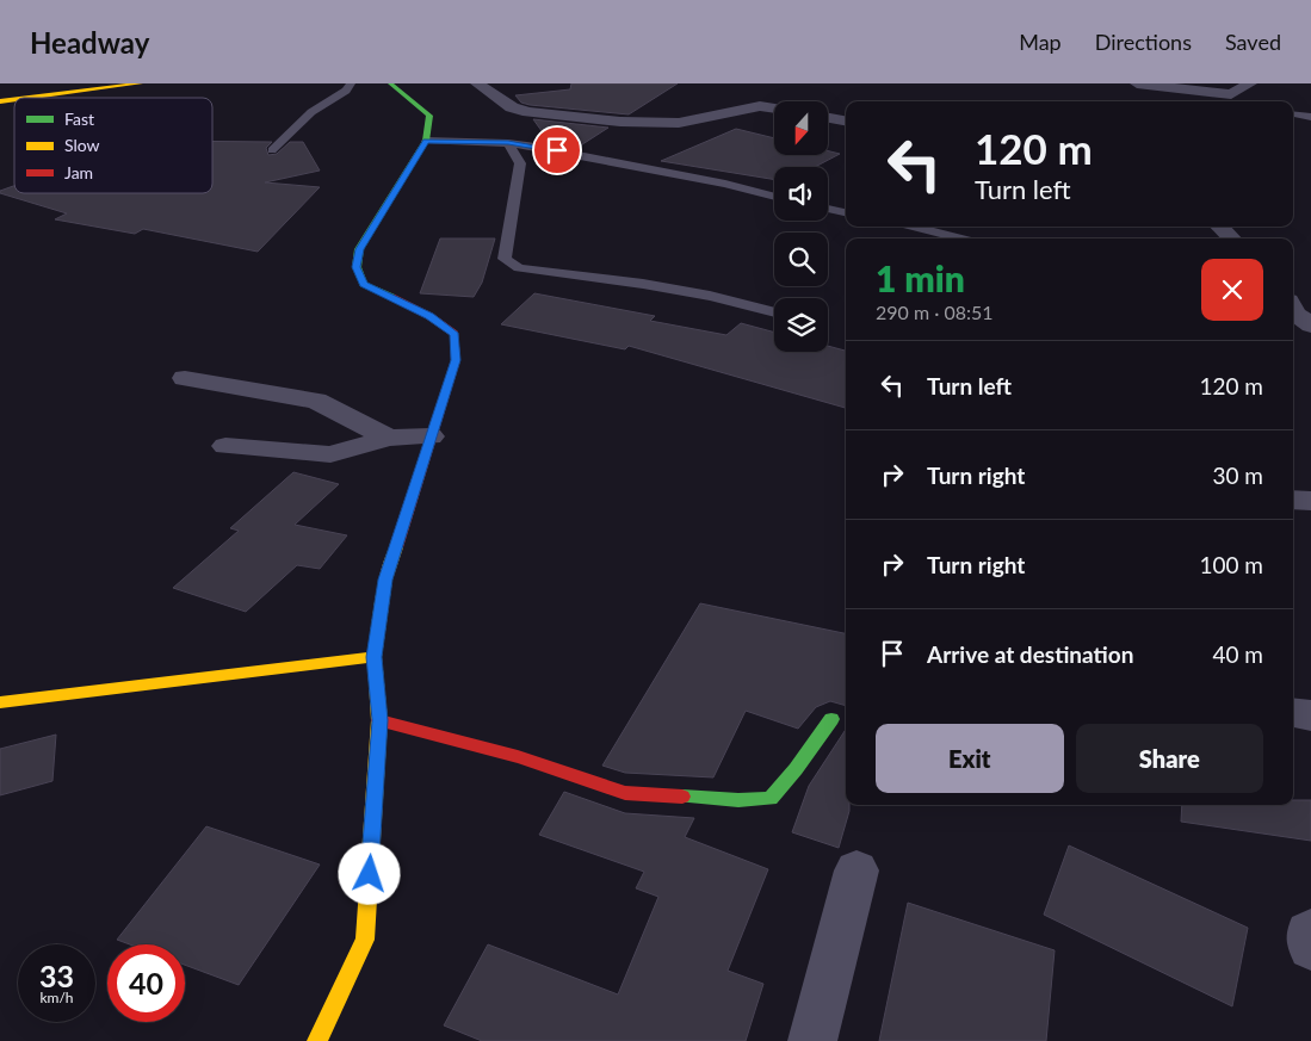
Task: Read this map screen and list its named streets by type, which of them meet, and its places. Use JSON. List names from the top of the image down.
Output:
{
  "legend": ["Fast", "Slow", "Jam"],
  "north": "bottom",
  "page": {
    "header": "Headway",
    "nav": ["Map", "Directions", "Saved"],
    "turn": ["120 m", "Turn left"],
    "heading": ["1 min", "290 m · 08:51"],
    "list": [
      {
        "name": "Turn left",
        "value": "120 m"
      },
      {
        "name": "Turn right",
        "value": "30 m"
      },
      {
        "name": "Turn right",
        "value": "100 m"
      },
      {
        "name": "Arrive at destination",
        "value": "40 m"
      }
    ],
    "buttons": ["Exit", "Share"],
    "speed": "33 km/h",
    "limit": "40"
  }
}
